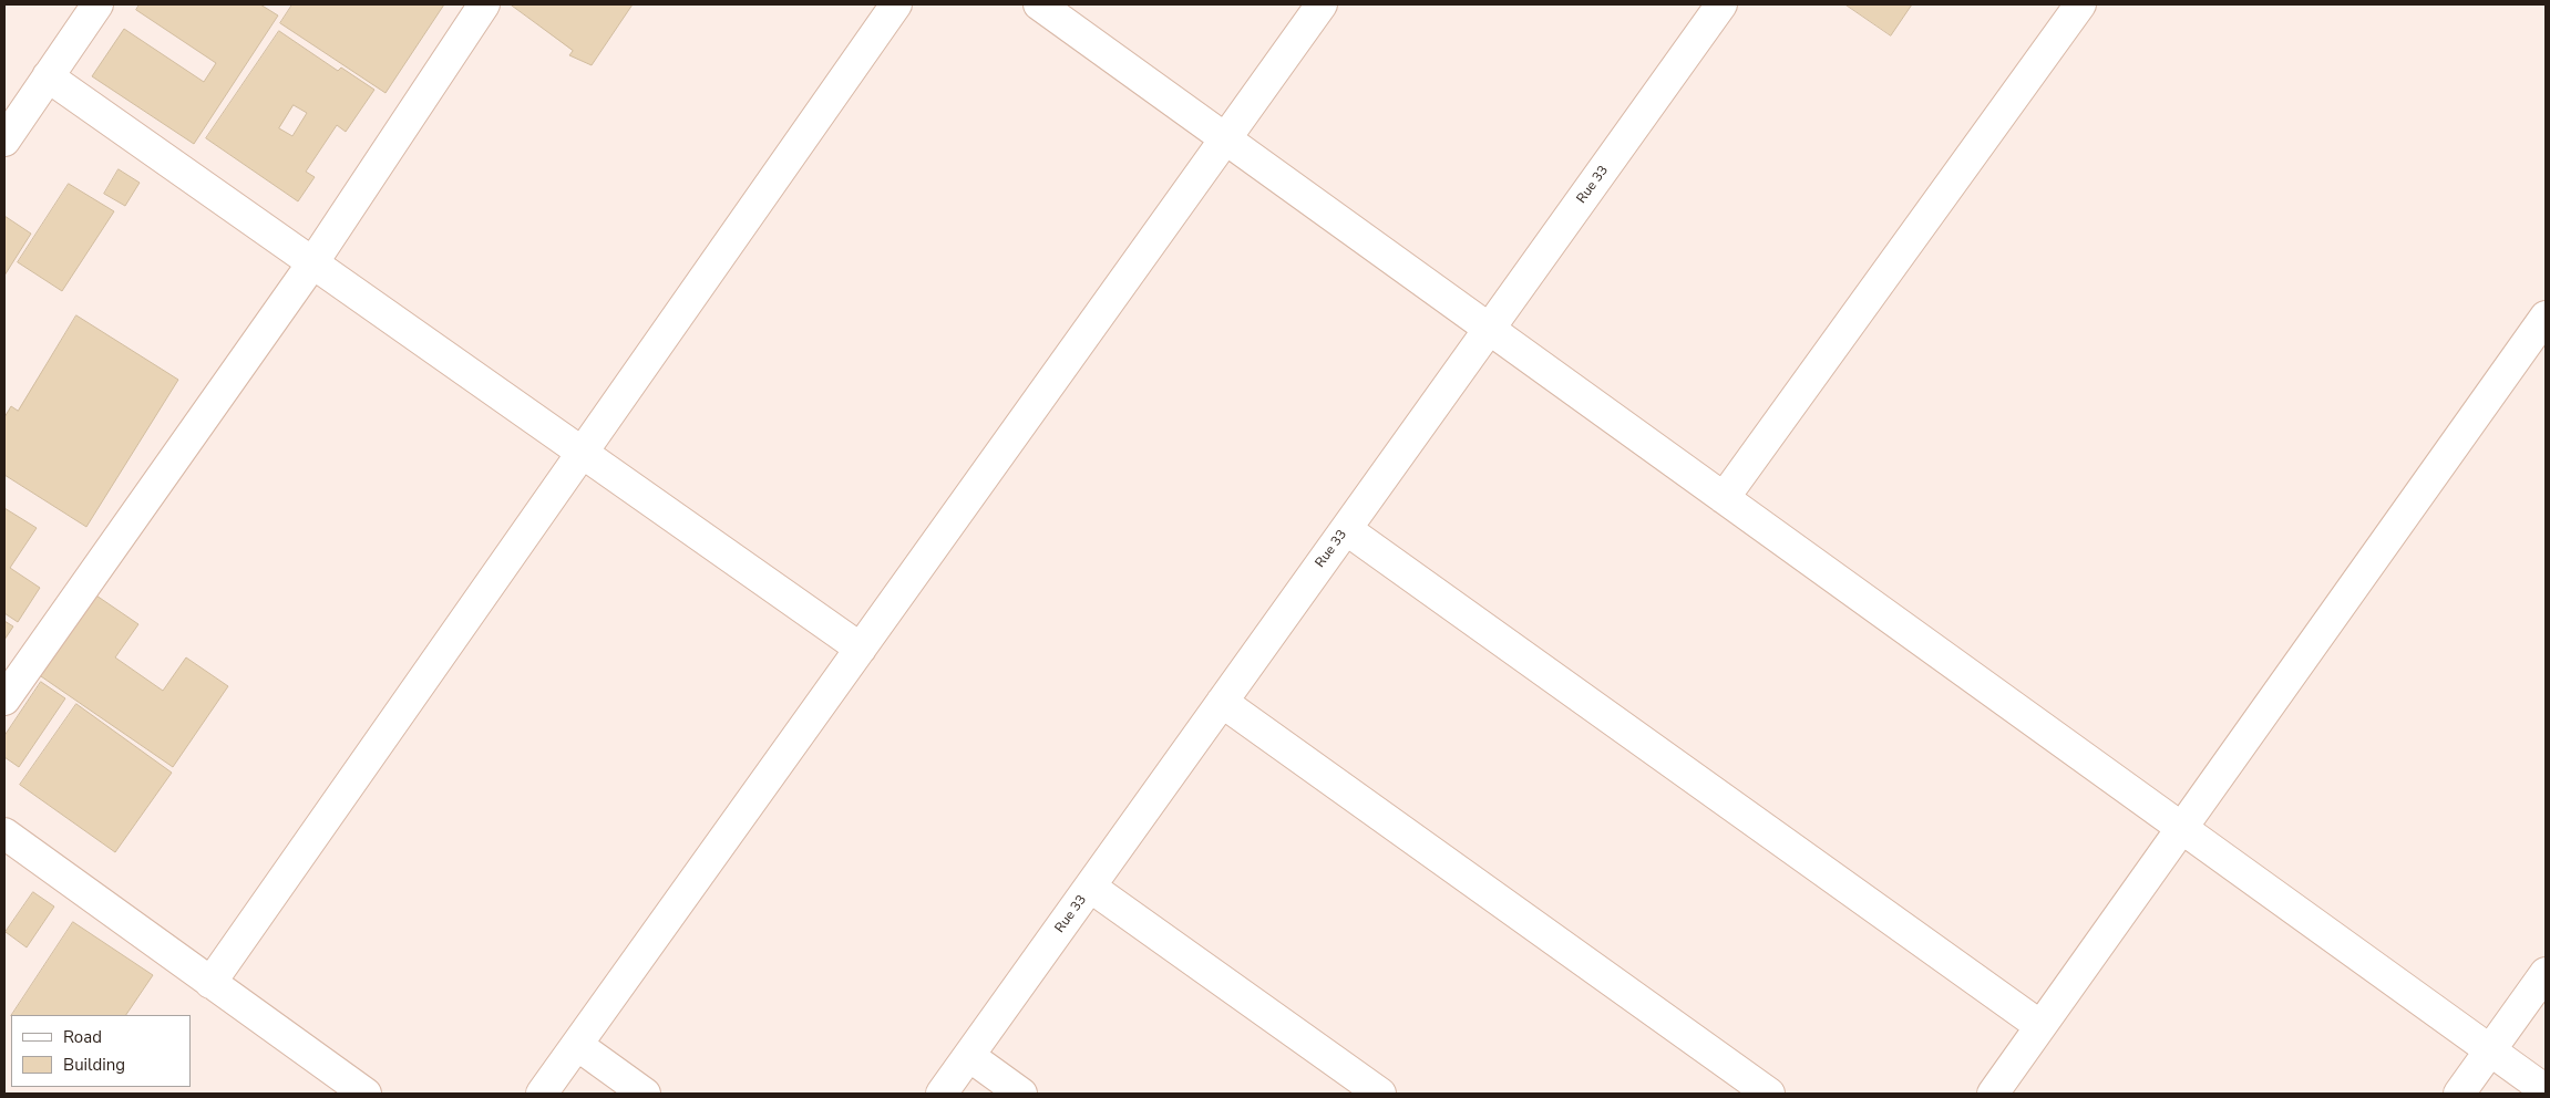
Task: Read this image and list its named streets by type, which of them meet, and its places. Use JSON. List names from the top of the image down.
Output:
{
  "streets": {
    "street": ["Rue 33"]
  },
  "legend": ["Road", "Building"]
}
